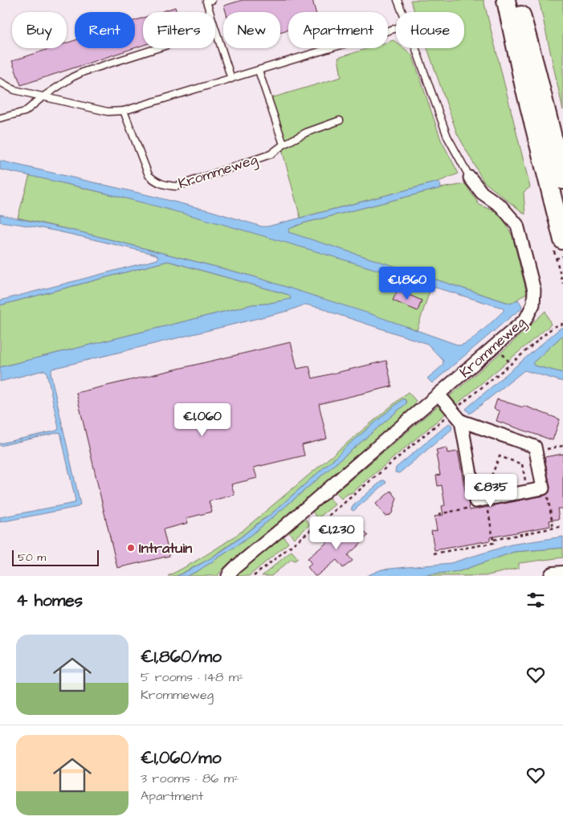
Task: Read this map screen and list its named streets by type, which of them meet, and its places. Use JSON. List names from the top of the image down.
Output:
{
  "streets": {
    "street": ["Krommeweg"]
  },
  "places": ["Intratuin"],
  "scale_bar": "50 m",
  "page": {
    "chip": [
      "Buy",
      "Rent",
      "Filters",
      "New",
      "Apartment",
      "House"
    ],
    "price": [
      "€1,860",
      "€1,060",
      "€835",
      "€1,230"
    ],
    "scale": "50 m",
    "heading": "4 homes",
    "list": [
      {
        "name": "€1,860/mo",
        "note": "5 rooms · 148 m² · Krommeweg"
      },
      {
        "name": "€1,060/mo",
        "note": "3 rooms · 86 m² · Apartment"
      }
    ]
  }
}
